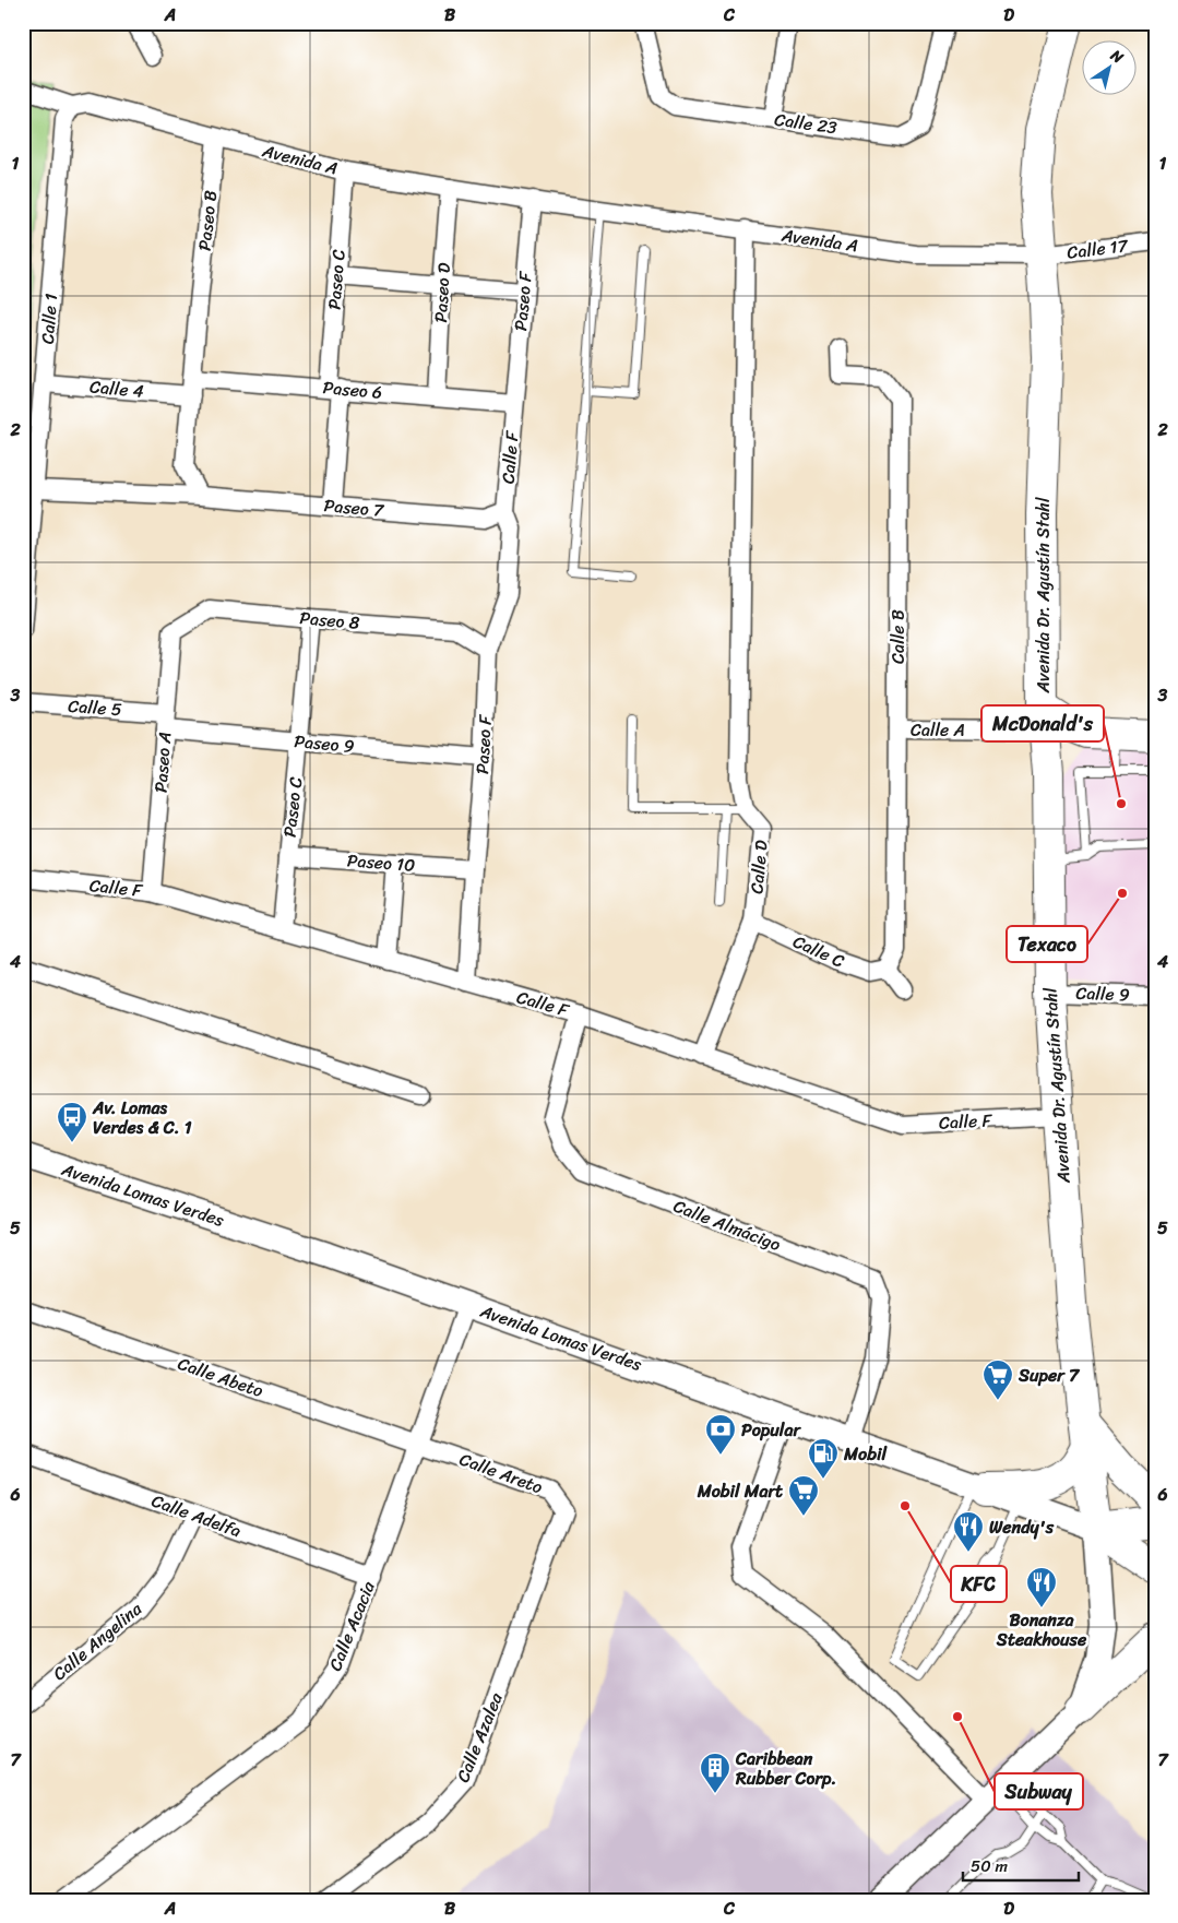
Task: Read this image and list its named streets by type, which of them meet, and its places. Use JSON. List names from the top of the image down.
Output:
{
  "streets": {
    "highway": ["Avenida Dr. Agustín Stahl", "Avenida Lomas Verdes"],
    "street": [
      "Calle 23",
      "Avenida A",
      "Paseo B",
      "Calle 17",
      "Paseo C",
      "Paseo D",
      "Paseo F",
      "Calle 1",
      "Calle 4",
      "Paseo 6",
      "Calle F",
      "Paseo 7",
      "Paseo 8",
      "Calle B",
      "Calle 5",
      "Calle A",
      "Paseo 9",
      "Paseo A",
      "Paseo 10",
      "Calle D",
      "Calle C",
      "Calle 9",
      "Calle Almácigo",
      "Calle Abeto",
      "Calle Areto",
      "Calle Adelfa",
      "Calle Acacia",
      "Calle Angelina",
      "Calle Azalea"
    ]
  },
  "crossings": [
    ["Avenida A", "Paseo B"],
    ["Avenida A", "Calle 17"],
    ["Avenida A", "Paseo C"],
    ["Avenida A", "Paseo D"],
    ["Avenida A", "Paseo F"],
    ["Avenida A", "Calle 1"],
    ["Avenida A", "Avenida Dr. Agustín Stahl"],
    ["Paseo B", "Calle 4"],
    ["Paseo B", "Paseo 6"],
    ["Calle 17", "Avenida Dr. Agustín Stahl"],
    ["Paseo C", "Paseo 6"],
    ["Paseo C", "Calle F"],
    ["Paseo C", "Paseo 7"],
    ["Paseo C", "Paseo 8"],
    ["Paseo C", "Paseo 9"],
    ["Paseo C", "Paseo 10"],
    ["Paseo D", "Paseo 6"],
    ["Paseo F", "Paseo 6"],
    ["Paseo F", "Calle F"],
    ["Paseo F", "Paseo 7"],
    ["Paseo F", "Paseo 8"],
    ["Paseo F", "Paseo 9"],
    ["Paseo F", "Paseo 10"],
    ["Calle 1", "Calle 4"],
    ["Calle 1", "Paseo 7"],
    ["Calle 4", "Paseo 6"],
    ["Paseo 6", "Calle F"],
    ["Calle F", "Paseo 7"],
    ["Calle F", "Avenida Dr. Agustín Stahl"],
    ["Calle F", "Paseo A"],
    ["Calle F", "Calle D"],
    ["Calle F", "Calle Almácigo"],
    ["Avenida Dr. Agustín Stahl", "Calle A"],
    ["Avenida Dr. Agustín Stahl", "Calle 9"],
    ["Avenida Dr. Agustín Stahl", "Avenida Lomas Verdes"],
    ["Paseo 8", "Paseo A"],
    ["Calle B", "Calle A"],
    ["Calle B", "Calle C"],
    ["Calle 5", "Paseo 9"],
    ["Calle 5", "Paseo A"],
    ["Paseo 9", "Paseo A"],
    ["Calle D", "Calle C"],
    ["Avenida Lomas Verdes", "Calle Almácigo"],
    ["Avenida Lomas Verdes", "Calle Acacia"],
    ["Calle Abeto", "Calle Areto"],
    ["Calle Abeto", "Calle Acacia"],
    ["Calle Areto", "Calle Acacia"],
    ["Calle Areto", "Calle Azalea"],
    ["Calle Adelfa", "Calle Acacia"],
    ["Calle Adelfa", "Calle Angelina"]
  ],
  "places": {
    "other": [
      "McDonald's",
      "Texaco",
      "KFC",
      "Subway"
    ],
    "bus stop": ["Av. Lomas Verdes & C. 1"],
    "supermarket": ["Super 7", "Mobil Mart"],
    "bank": ["Popular"],
    "fuel station": ["Mobil"],
    "restaurant": ["Wendy's", "Bonanza Steakhouse"],
    "building": ["Caribbean Rubber Corp."]
  },
  "scale_bar": "50 m",
  "north": "top right",
  "grid": {
    "columns": [
      "A",
      "B",
      "C",
      "D"
    ],
    "rows": [
      "1",
      "2",
      "3",
      "4",
      "5",
      "6",
      "7"
    ]
  }
}
